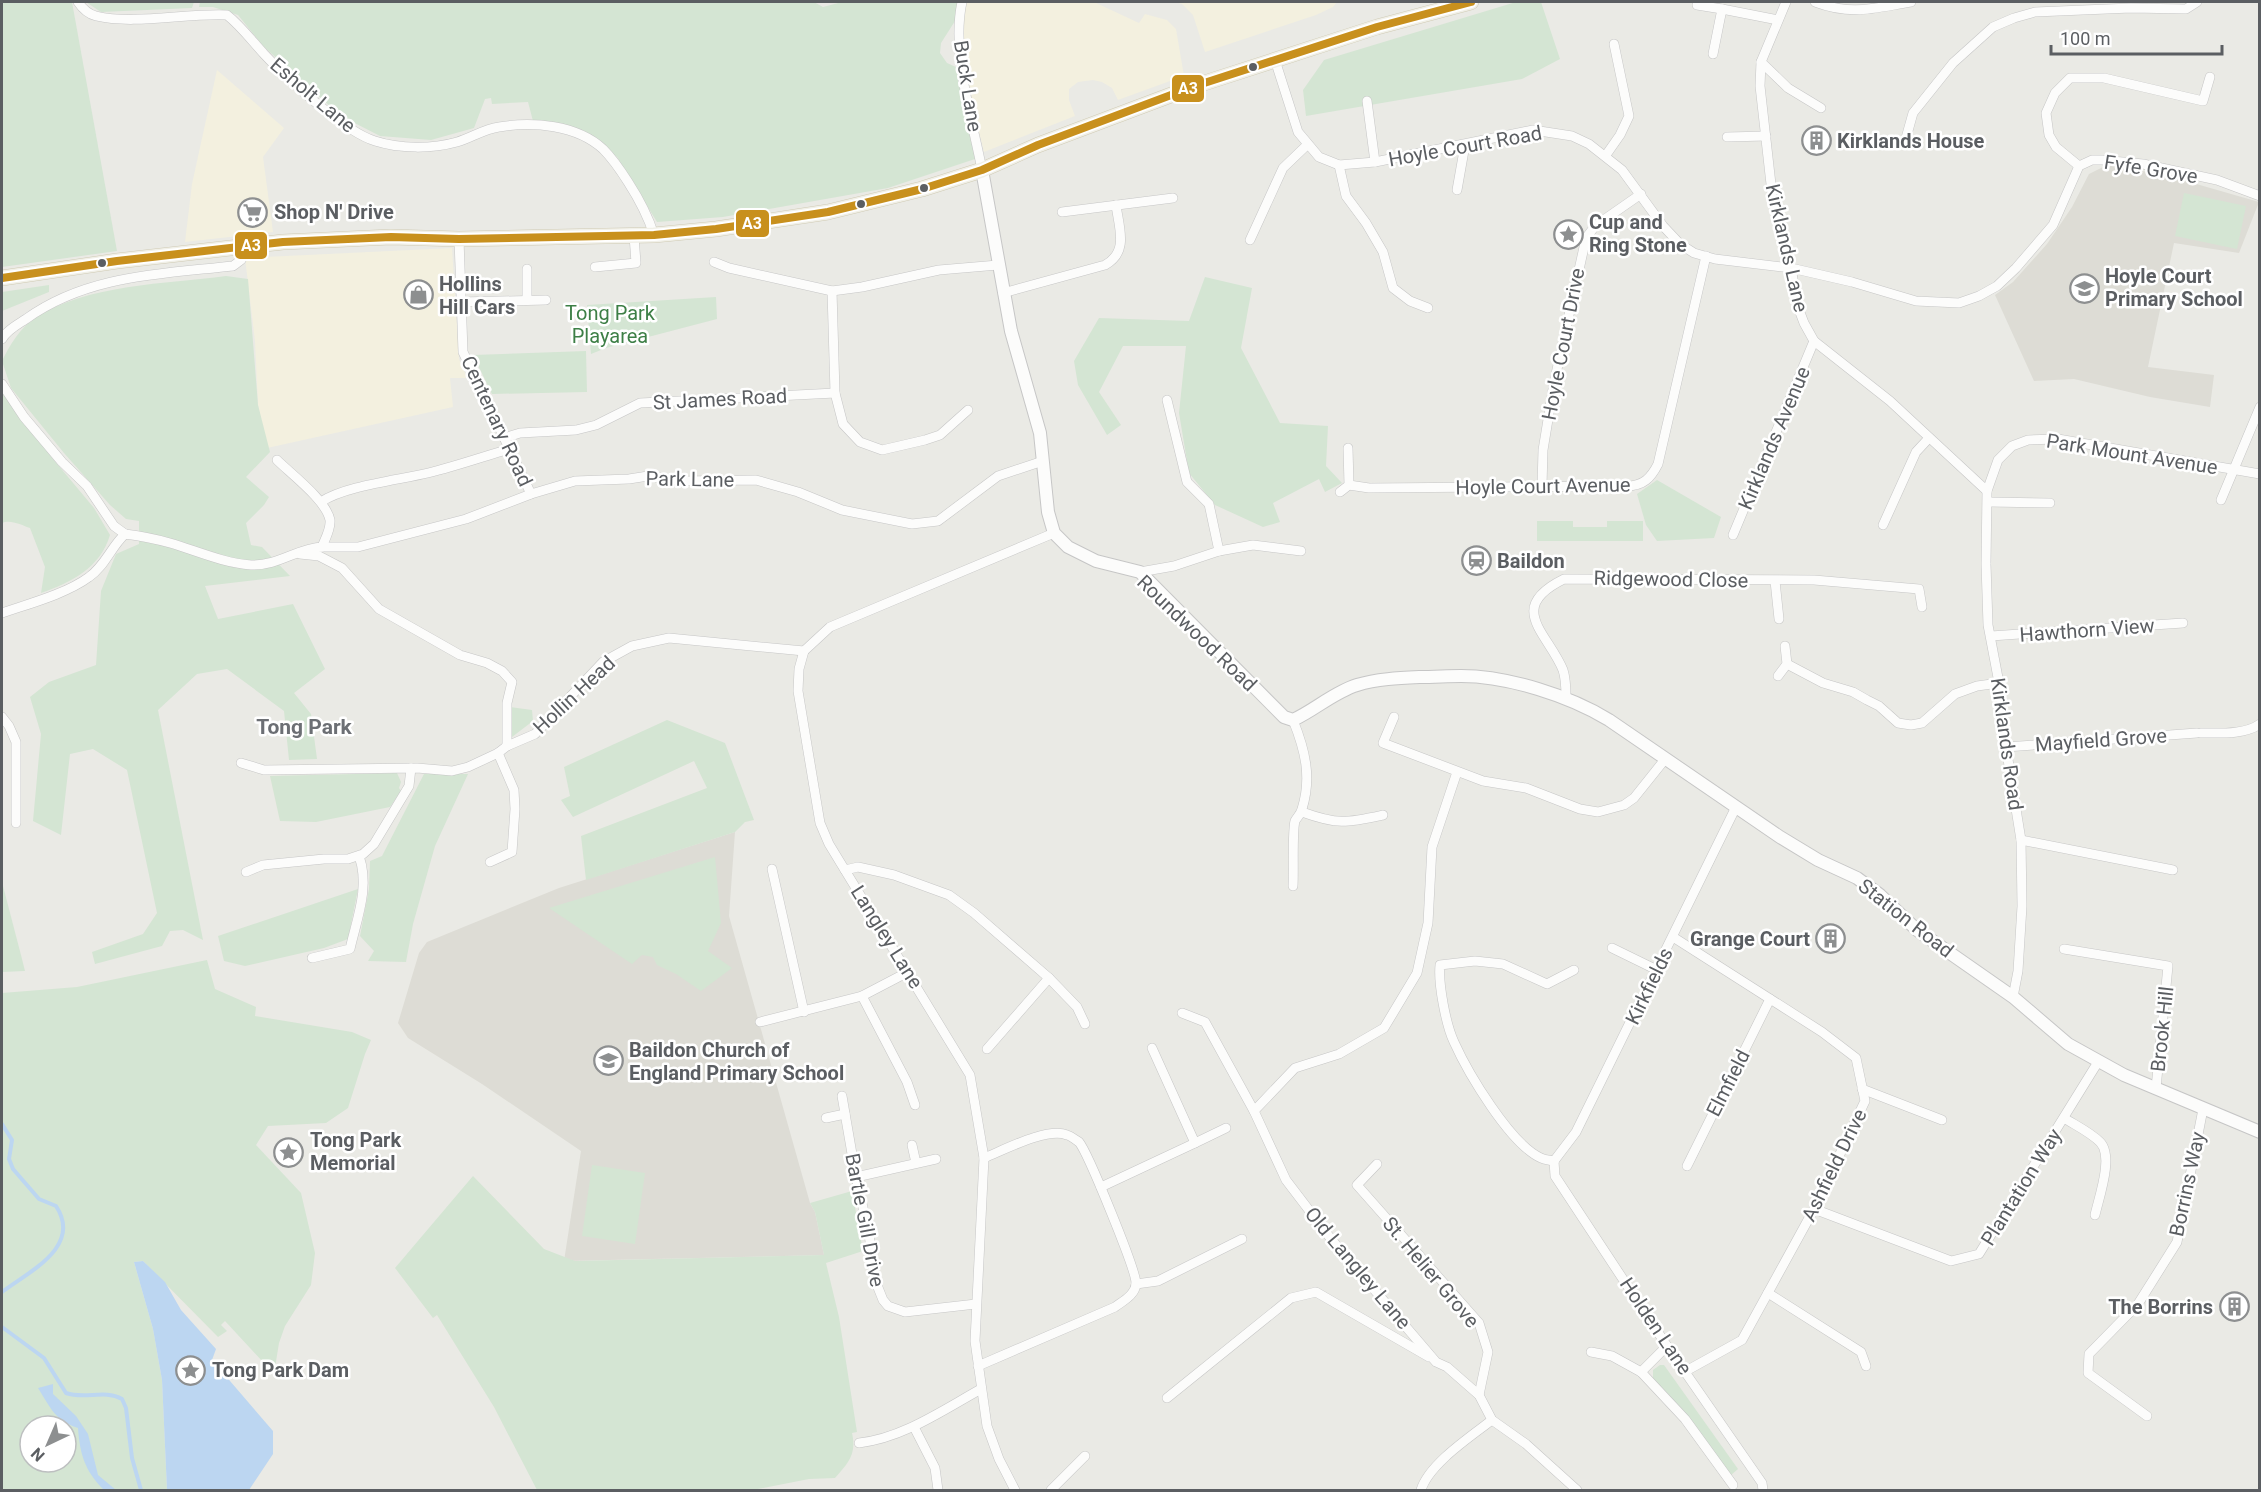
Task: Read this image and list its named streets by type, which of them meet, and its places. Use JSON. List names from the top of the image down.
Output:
{
  "streets": {
    "street": [
      "Buck Lane",
      "Esholt Lane",
      "Hoyle Court Road",
      "Fyfe Grove",
      "Kirklands Lane",
      "Hoyle Court Drive",
      "St James Road",
      "Centenary Road",
      "Kirklands Avenue",
      "Park Mount Avenue",
      "Park Lane",
      "Hoyle Court Avenue",
      "Ridgewood Close",
      "Hawthorn View",
      "Roundwood Road",
      "Hollin Head",
      "Mayfield Grove",
      "Kirklands Road",
      "Station Road",
      "Langley Lane",
      "Kirkfields",
      "Brook Hill",
      "Elmfield",
      "Ashfield Drive",
      "Borrins Way",
      "Plantation Way",
      "Bartle Gill Drive",
      "Old Langley Lane",
      "St. Helier Grove",
      "Holden Lane"
    ]
  },
  "crossings": [
    ["Hoyle Court Road", "Fyfe Grove"],
    ["Hoyle Court Road", "Kirklands Lane"],
    ["Hoyle Court Road", "Hoyle Court Drive"],
    ["Hoyle Court Road", "Hoyle Court Avenue"],
    ["Fyfe Grove", "Kirklands Lane"],
    ["Kirklands Lane", "Kirklands Avenue"],
    ["Kirklands Lane", "Park Mount Avenue"],
    ["Kirklands Lane", "Kirklands Road"],
    ["Hoyle Court Drive", "Hoyle Court Avenue"],
    ["St James Road", "Centenary Road"],
    ["Centenary Road", "Park Lane"],
    ["Park Mount Avenue", "Kirklands Road"],
    ["Ridgewood Close", "Station Road"],
    ["Hawthorn View", "Kirklands Road"],
    ["Roundwood Road", "Station Road"],
    ["Hollin Head", "Langley Lane"],
    ["Mayfield Grove", "Kirklands Road"],
    ["Kirklands Road", "Station Road"],
    ["Station Road", "Kirkfields"],
    ["Station Road", "Brook Hill"],
    ["Station Road", "Borrins Way"],
    ["Station Road", "Plantation Way"],
    ["Langley Lane", "Bartle Gill Drive"],
    ["Kirkfields", "Ashfield Drive"],
    ["Kirkfields", "Holden Lane"],
    ["Elmfield", "Ashfield Drive"],
    ["Ashfield Drive", "Plantation Way"],
    ["Ashfield Drive", "Holden Lane"],
    ["Old Langley Lane", "St. Helier Grove"]
  ],
  "districts": ["Tong Park"],
  "parks": ["Tong Park Playarea"],
  "places": {
    "building": ["Kirklands House", "Grange Court", "The Borrins"],
    "supermarket": ["Shop N' Drive"],
    "place": ["Cup and Ring Stone", "Tong Park Memorial", "Tong Park Dam"],
    "school or university": ["Hoyle Court Primary School", "Baildon Church of England Primary School"],
    "shop": ["Hollins Hill Cars"],
    "station": ["Baildon"]
  },
  "lines": ["transit line A3"],
  "scale_bar": "100 m",
  "north": "bottom left"
}
